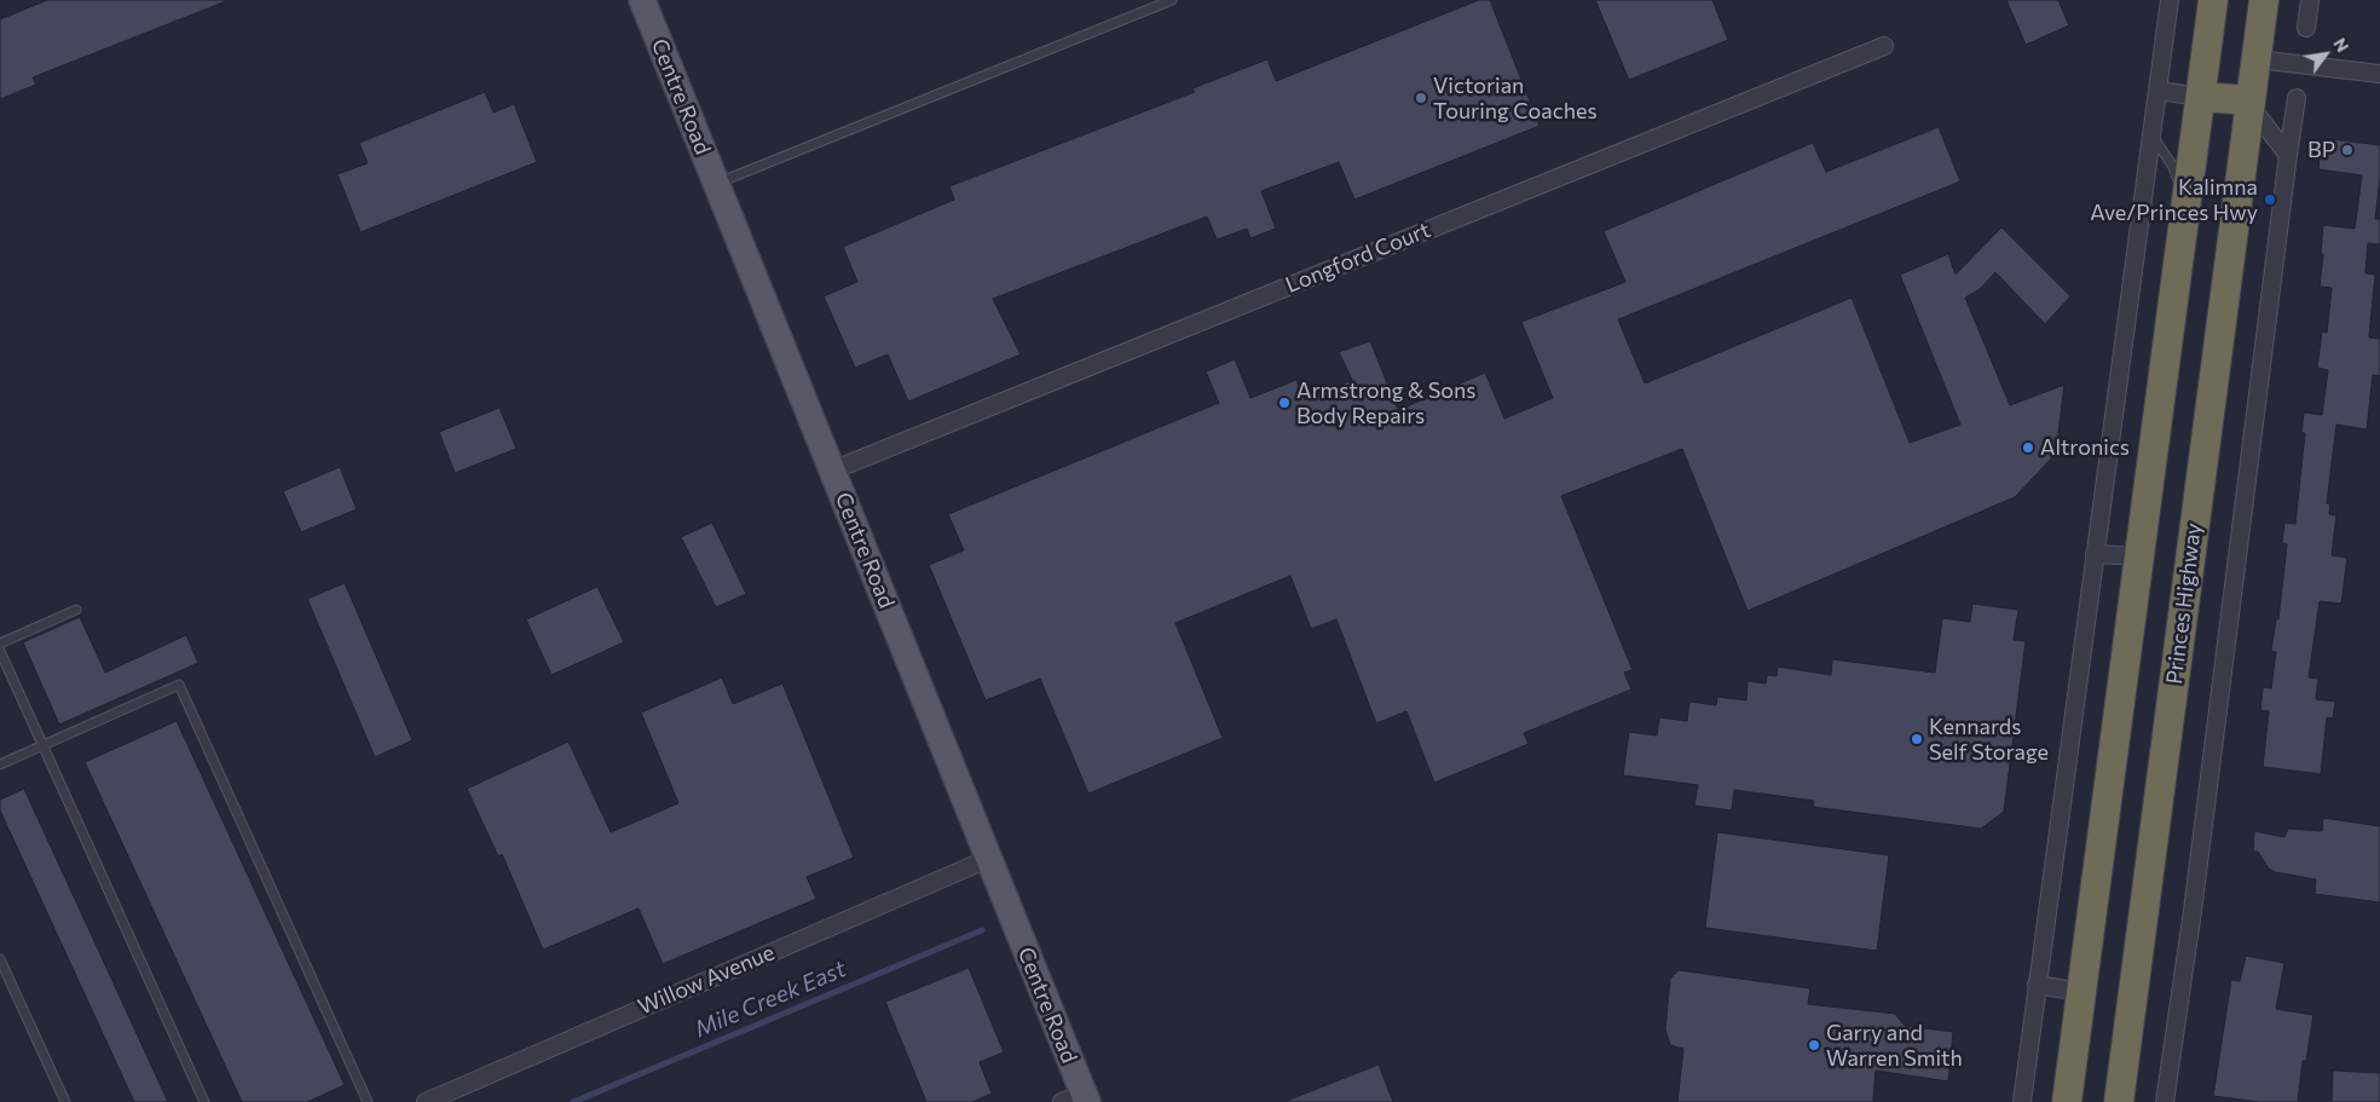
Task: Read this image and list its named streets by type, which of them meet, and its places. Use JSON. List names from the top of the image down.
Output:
{
  "streets": {
    "highway": ["Princes Highway"],
    "main road": ["Centre Road"],
    "street": ["Longford Court", "Willow Avenue"]
  },
  "crossings": [
    ["Centre Road", "Longford Court"],
    ["Centre Road", "Willow Avenue"]
  ],
  "water": ["Mile Creek East"],
  "places": [
    "Victorian Touring Coaches",
    "BP",
    "Kalimna Ave/Princes Hwy",
    "Armstrong & Sons Body Repairs",
    "Altronics",
    "Kennards Self Storage",
    "Garry and Warren Smith"
  ],
  "north": "top right"
}
